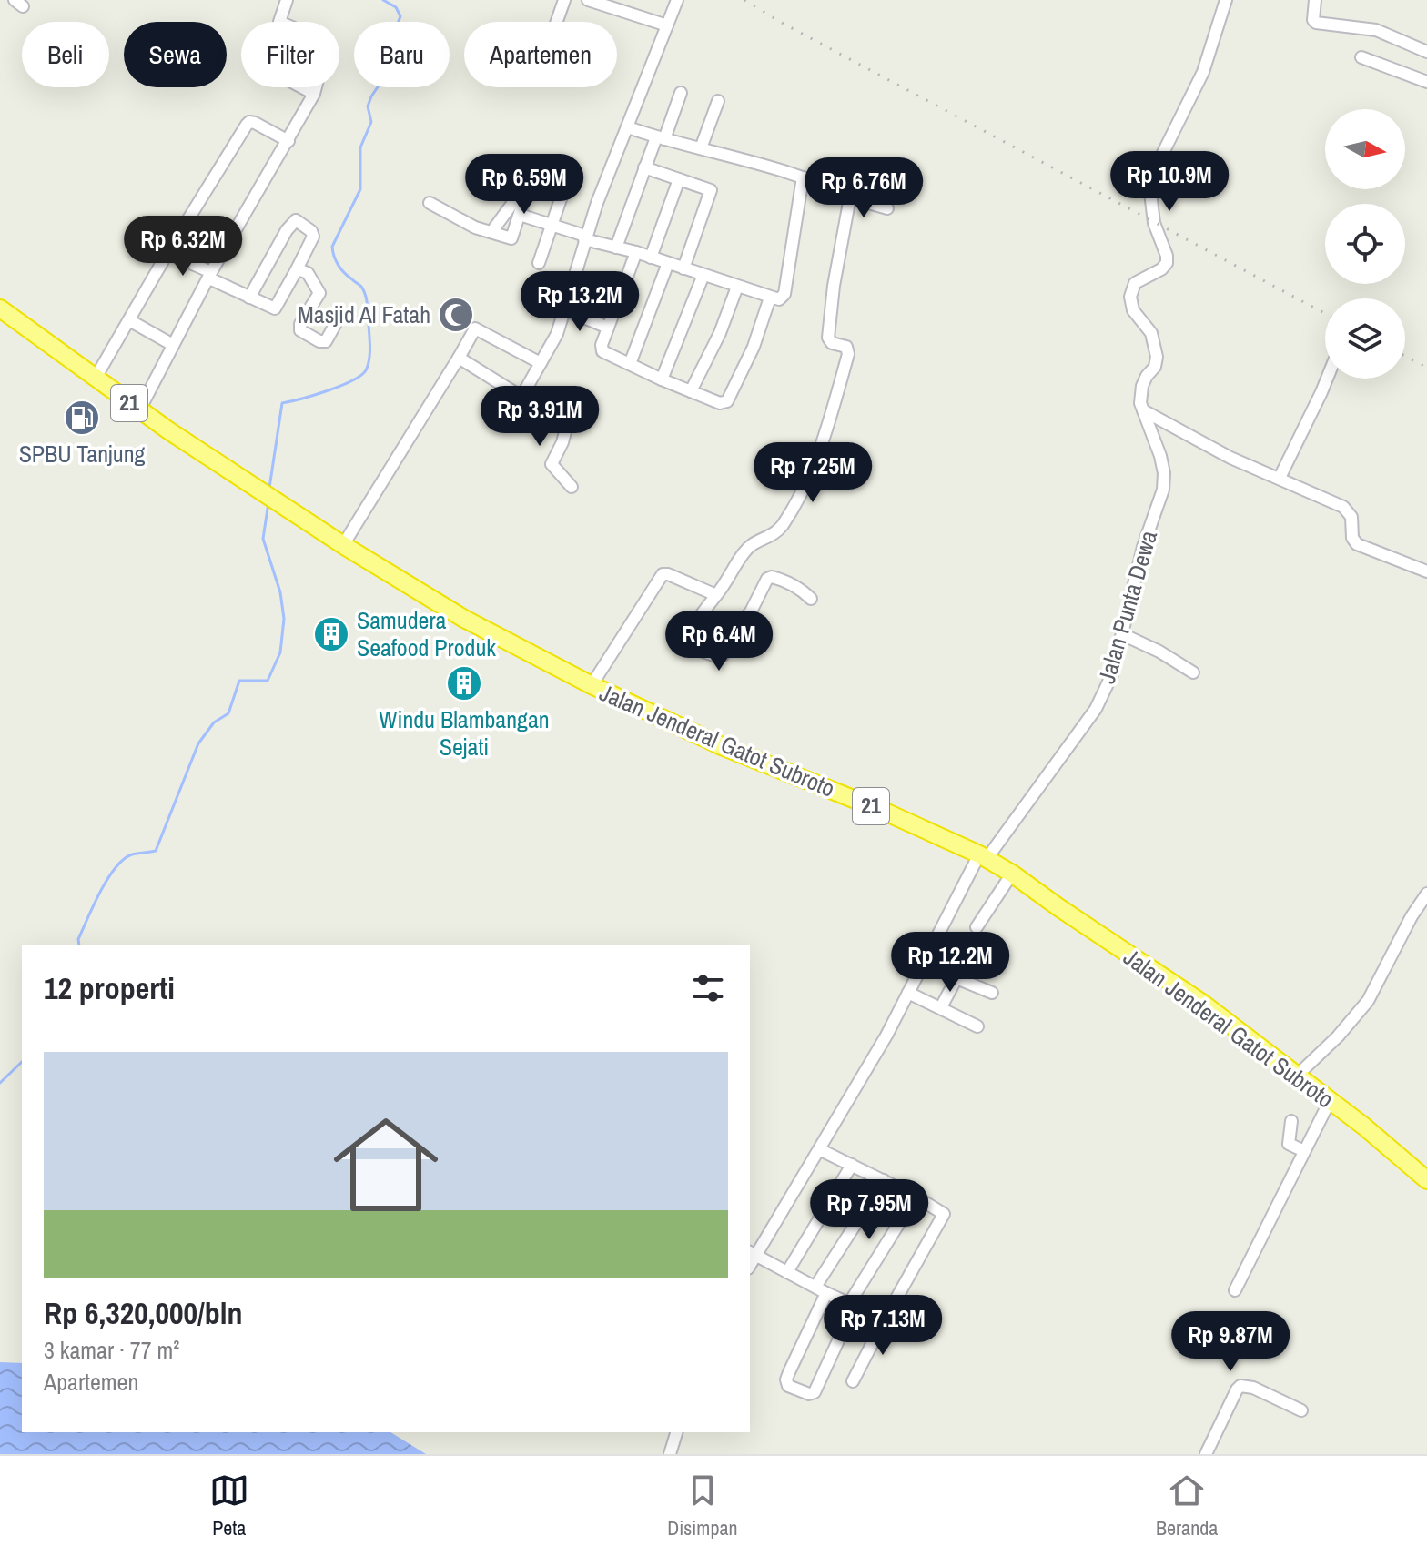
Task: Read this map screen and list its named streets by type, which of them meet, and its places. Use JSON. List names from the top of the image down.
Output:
{
  "streets": {
    "highway": ["21", "Jalan Jenderal Gatot Subroto"],
    "street": ["Jalan Punta Dewa"]
  },
  "crossings": [
    ["Jalan Punta Dewa", "Jalan Jenderal Gatot Subroto"]
  ],
  "places": {
    "mosque": ["Masjid Al Fatah"],
    "fuel station": ["SPBU Tanjung"],
    "building": ["Samudera Seafood Produk", "Windu Blambangan Sejati"]
  },
  "north": "right",
  "page": {
    "chip": [
      "Beli",
      "Sewa",
      "Filter",
      "Baru",
      "Apartemen"
    ],
    "price": [
      "Rp 10.9M",
      "Rp 6.59M",
      "Rp 6.76M",
      "Rp 6.32M",
      "Rp 13.2M",
      "Rp 3.91M",
      "Rp 7.25M",
      "Rp 6.4M",
      "Rp 12.2M",
      "Rp 7.95M",
      "Rp 7.13M",
      "Rp 9.87M"
    ],
    "heading": "12 properti",
    "list": [
      {
        "name": "Rp 6,320,000/bln",
        "note": "3 kamar · 77 m² · Apartemen"
      }
    ],
    "tabs": ["Peta", "Disimpan", "Beranda"]
  }
}
